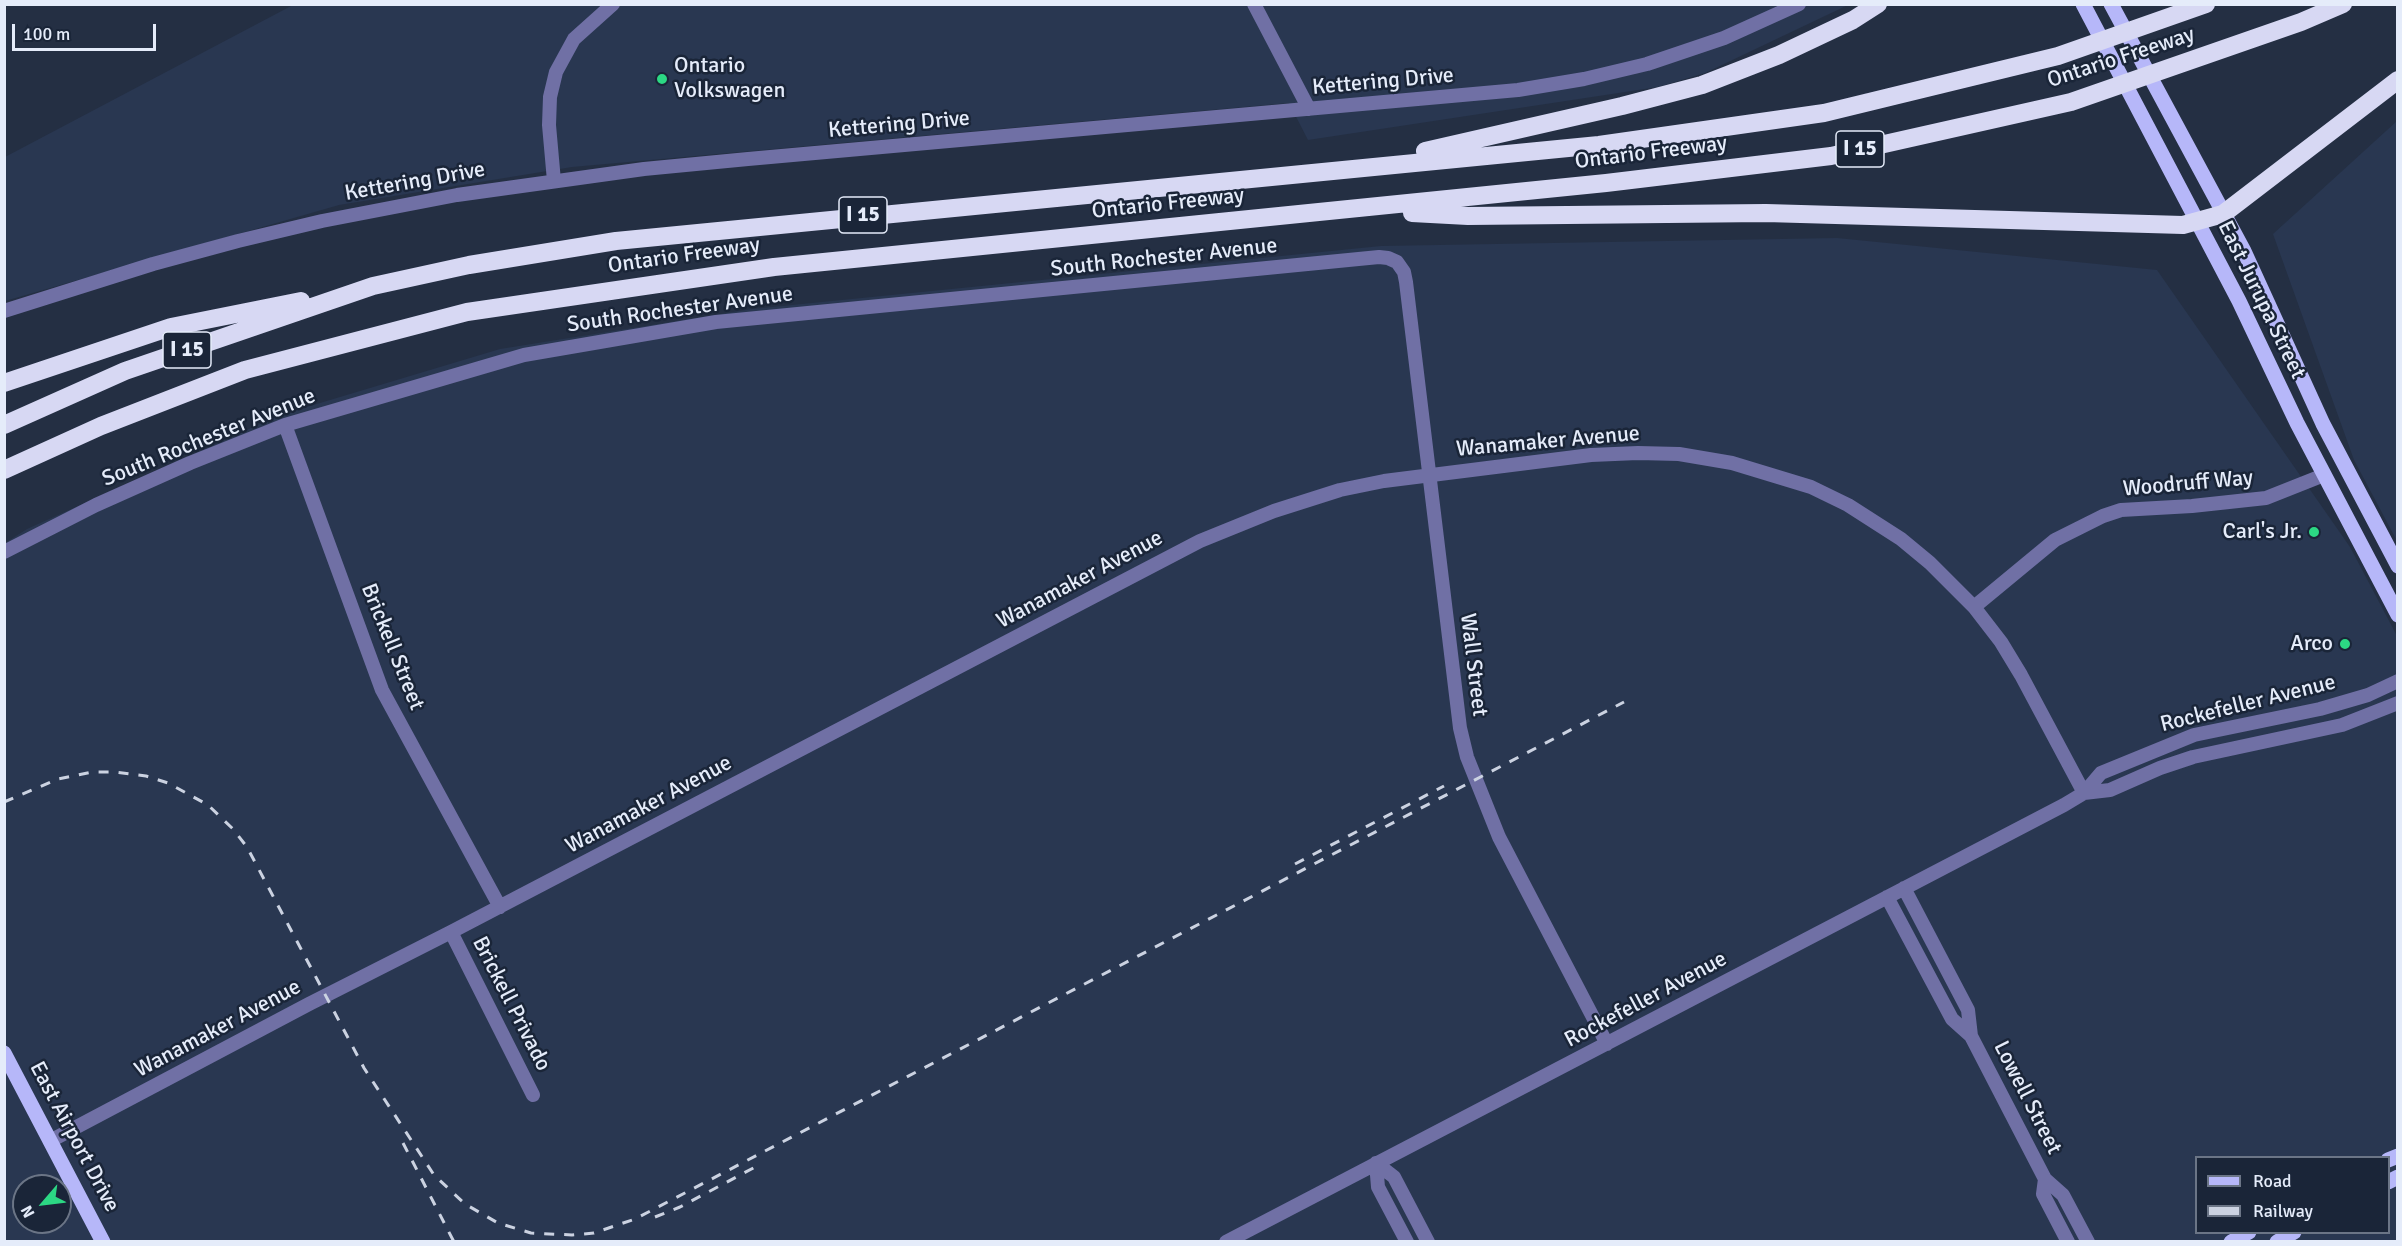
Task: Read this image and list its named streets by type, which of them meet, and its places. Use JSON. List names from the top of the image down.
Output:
{
  "streets": {
    "highway": ["Ontario Freeway", "I 15"],
    "main road": ["East Jurupa Street", "East Airport Drive"],
    "street": [
      "Kettering Drive",
      "South Rochester Avenue",
      "Wanamaker Avenue",
      "Woodruff Way",
      "Brickell Street",
      "Wall Street",
      "Rockefeller Avenue",
      "Brickell Privado",
      "Lowell Street"
    ]
  },
  "crossings": [
    ["South Rochester Avenue", "Brickell Street"],
    ["South Rochester Avenue", "Wall Street"],
    ["East Jurupa Street", "Woodruff Way"],
    ["Wanamaker Avenue", "Woodruff Way"],
    ["Wanamaker Avenue", "Brickell Street"],
    ["Wanamaker Avenue", "Wall Street"],
    ["Wanamaker Avenue", "Rockefeller Avenue"],
    ["Wanamaker Avenue", "Brickell Privado"],
    ["Wanamaker Avenue", "East Airport Drive"],
    ["Wall Street", "Rockefeller Avenue"],
    ["Rockefeller Avenue", "Lowell Street"]
  ],
  "places": ["Ontario Volkswagen", "Carl's Jr.", "Arco"],
  "legend": ["Road", "Railway"],
  "scale_bar": "100 m",
  "north": "bottom left"
}
